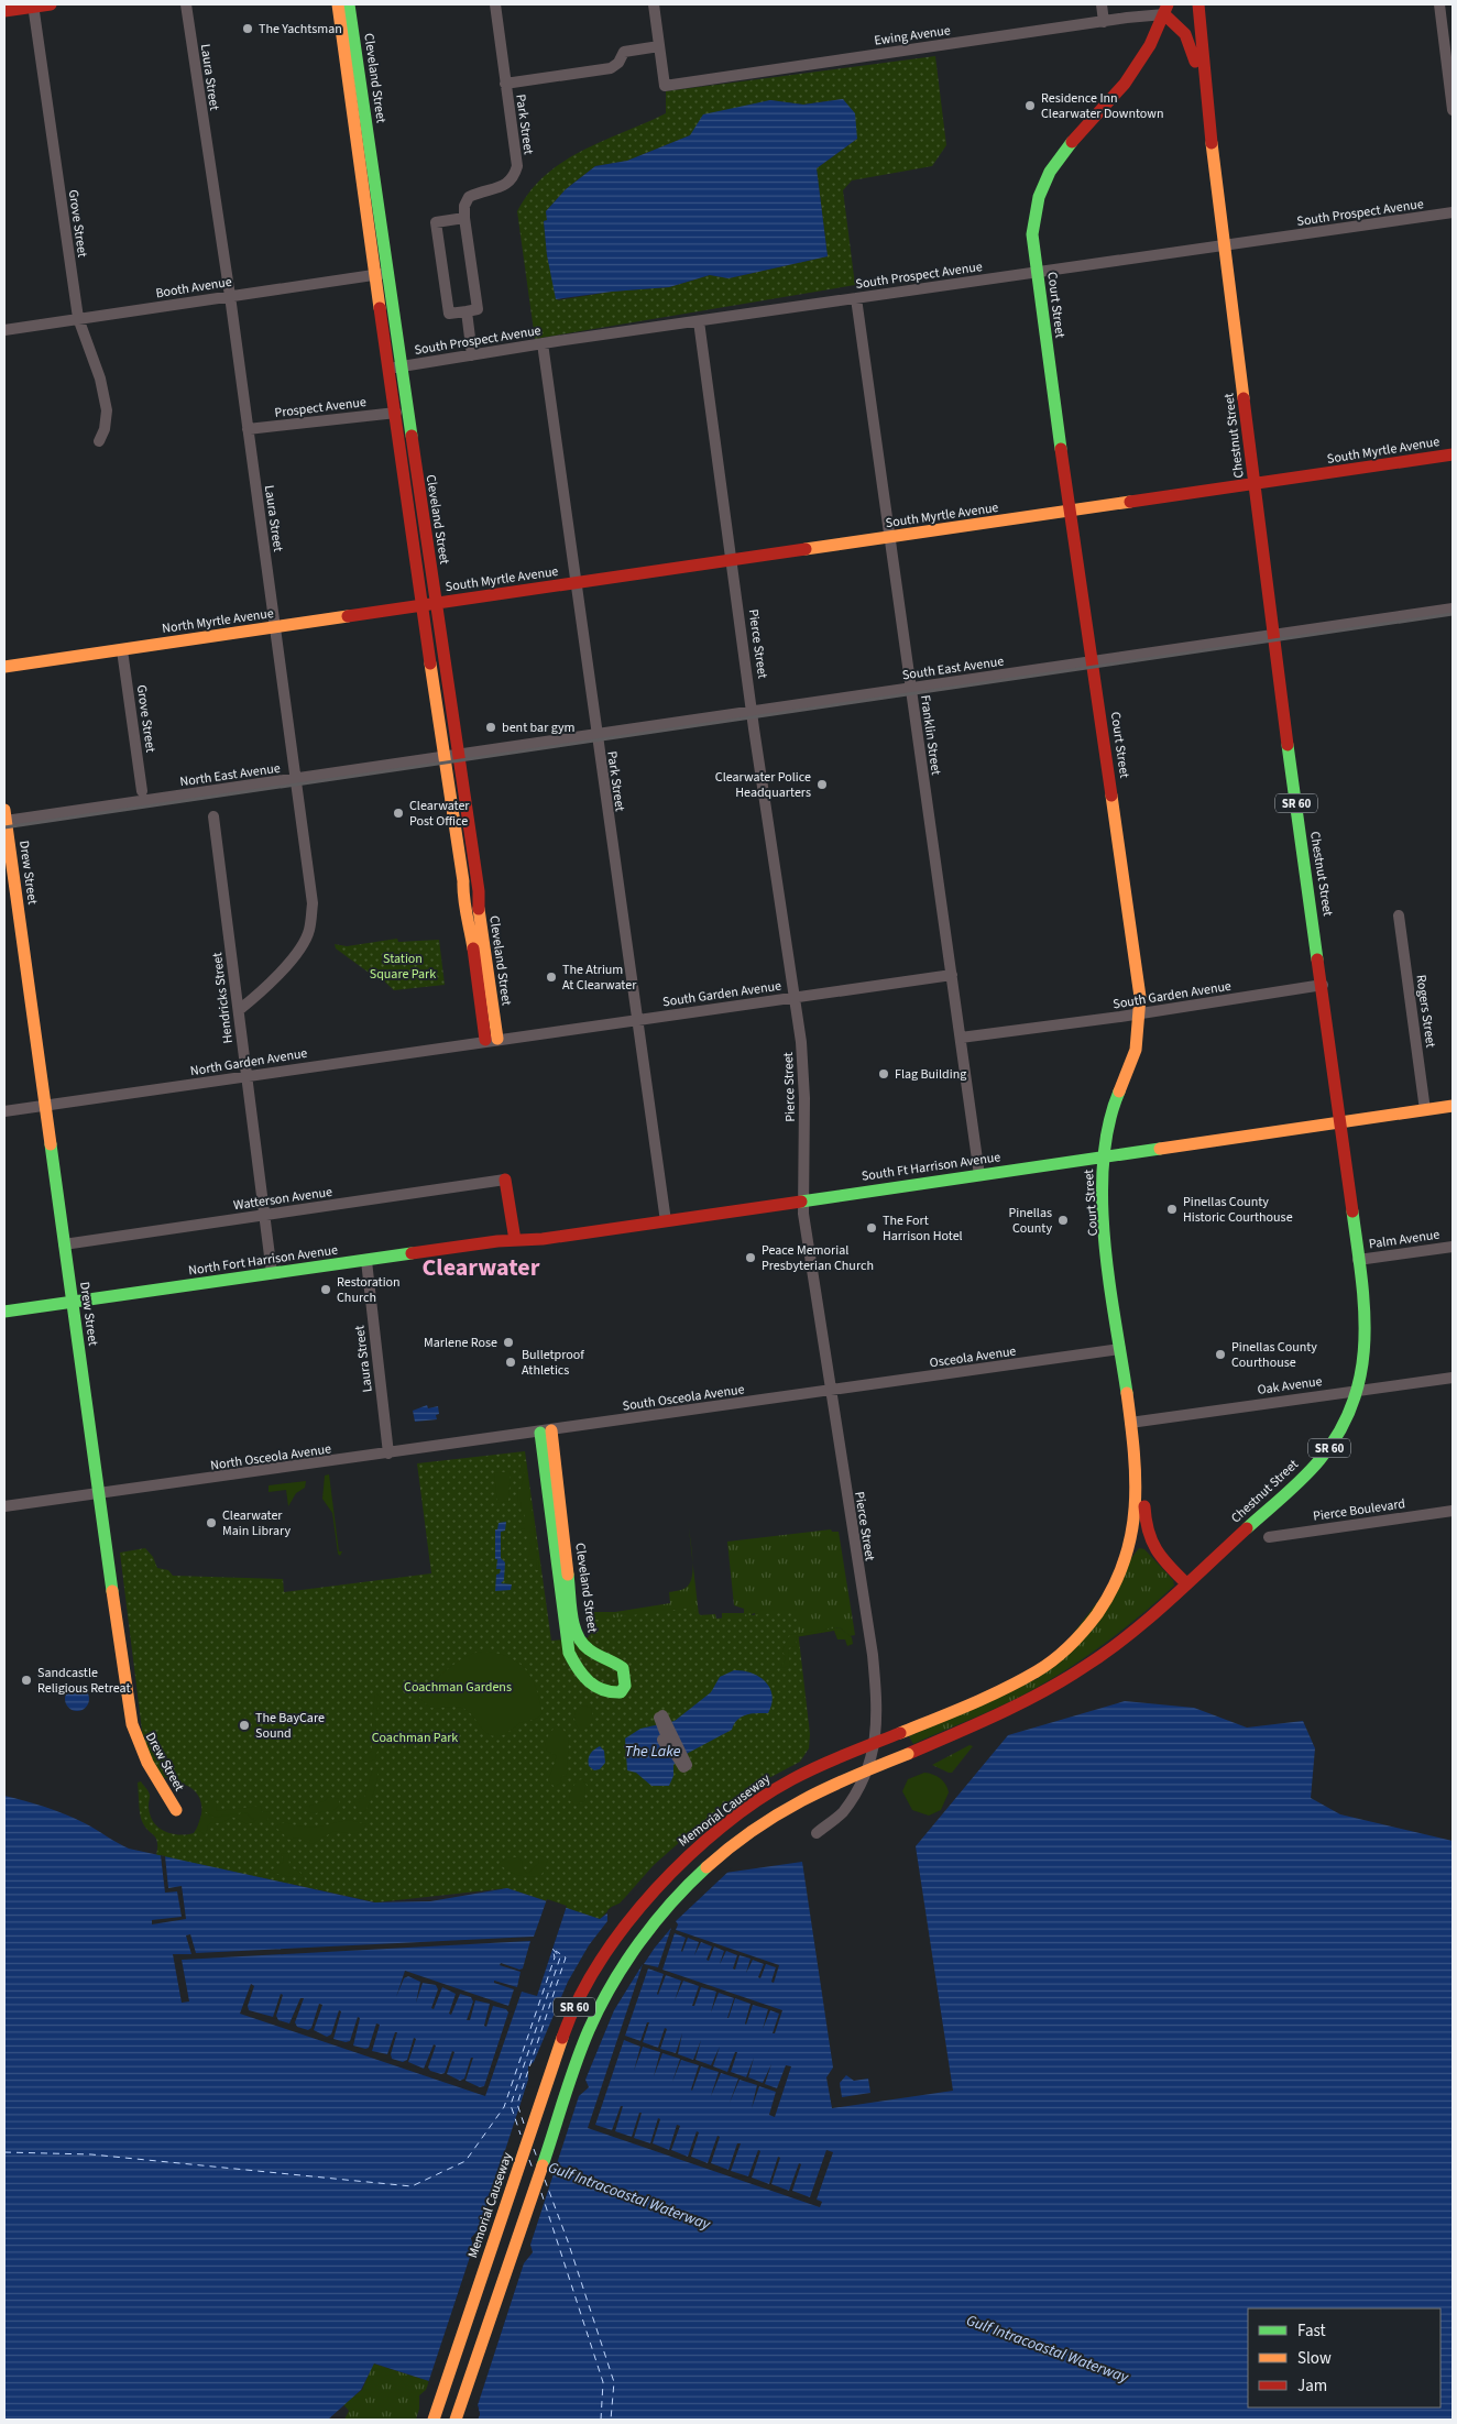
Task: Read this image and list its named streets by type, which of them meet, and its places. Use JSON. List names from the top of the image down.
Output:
{
  "streets": {
    "main road": [
      "Cleveland Street",
      "Court Street",
      "Chestnut Street",
      "South Myrtle Avenue",
      "North Myrtle Avenue",
      "SR 60",
      "Drew Street",
      "South Ft Harrison Avenue",
      "North Fort Harrison Avenue",
      "Memorial Causeway"
    ],
    "street": [
      "Ewing Avenue",
      "Laura Street",
      "Park Street",
      "South Prospect Avenue",
      "Grove Street",
      "Booth Avenue",
      "Prospect Avenue",
      "Pierce Street",
      "South East Avenue",
      "Franklin Street",
      "North East Avenue",
      "South Garden Avenue",
      "Hendricks Street",
      "Rogers Street",
      "North Garden Avenue",
      "Watterson Avenue",
      "Palm Avenue",
      "Osceola Avenue",
      "Oak Avenue",
      "South Osceola Avenue",
      "North Osceola Avenue",
      "Pierce Boulevard"
    ]
  },
  "crossings": [
    ["Ewing Avenue", "Court Street"],
    ["Laura Street", "Booth Avenue"],
    ["Laura Street", "Prospect Avenue"],
    ["Laura Street", "North Myrtle Avenue"],
    ["Laura Street", "North East Avenue"],
    ["Laura Street", "Hendricks Street"],
    ["Laura Street", "North Fort Harrison Avenue"],
    ["Laura Street", "North Osceola Avenue"],
    ["Cleveland Street", "South Prospect Avenue"],
    ["Cleveland Street", "Booth Avenue"],
    ["Cleveland Street", "Prospect Avenue"],
    ["Cleveland Street", "South Myrtle Avenue"],
    ["Cleveland Street", "North Myrtle Avenue"],
    ["Cleveland Street", "South East Avenue"],
    ["Cleveland Street", "North East Avenue"],
    ["Cleveland Street", "South Garden Avenue"],
    ["Cleveland Street", "North Garden Avenue"],
    ["Cleveland Street", "South Osceola Avenue"],
    ["Cleveland Street", "North Osceola Avenue"],
    ["Park Street", "South Prospect Avenue"],
    ["Park Street", "South Myrtle Avenue"],
    ["Park Street", "South East Avenue"],
    ["Park Street", "South Garden Avenue"],
    ["Park Street", "South Ft Harrison Avenue"],
    ["South Prospect Avenue", "Court Street"],
    ["South Prospect Avenue", "Chestnut Street"],
    ["South Prospect Avenue", "Pierce Street"],
    ["South Prospect Avenue", "Franklin Street"],
    ["Grove Street", "Booth Avenue"],
    ["Grove Street", "North Myrtle Avenue"],
    ["Court Street", "South Myrtle Avenue"],
    ["Court Street", "South East Avenue"],
    ["Court Street", "South Garden Avenue"],
    ["Court Street", "South Ft Harrison Avenue"],
    ["Court Street", "Osceola Avenue"],
    ["Court Street", "Oak Avenue"],
    ["Court Street", "Memorial Causeway"],
    ["Chestnut Street", "South Myrtle Avenue"],
    ["Chestnut Street", "South East Avenue"],
    ["Chestnut Street", "SR 60"],
    ["Chestnut Street", "South Garden Avenue"],
    ["Chestnut Street", "South Ft Harrison Avenue"],
    ["Chestnut Street", "Palm Avenue"],
    ["Chestnut Street", "Oak Avenue"],
    ["South Myrtle Avenue", "North Myrtle Avenue"],
    ["South Myrtle Avenue", "Pierce Street"],
    ["South Myrtle Avenue", "Franklin Street"],
    ["Pierce Street", "South East Avenue"],
    ["Pierce Street", "South Garden Avenue"],
    ["Pierce Street", "South Ft Harrison Avenue"],
    ["Pierce Street", "Osceola Avenue"],
    ["Pierce Street", "South Osceola Avenue"],
    ["South East Avenue", "Franklin Street"],
    ["South East Avenue", "North East Avenue"],
    ["Franklin Street", "South Garden Avenue"],
    ["Franklin Street", "South Ft Harrison Avenue"],
    ["North East Avenue", "Drew Street"],
    ["Drew Street", "North Garden Avenue"],
    ["Drew Street", "Watterson Avenue"],
    ["Drew Street", "North Fort Harrison Avenue"],
    ["Drew Street", "North Osceola Avenue"],
    ["South Garden Avenue", "North Garden Avenue"],
    ["Hendricks Street", "North Garden Avenue"],
    ["Hendricks Street", "Watterson Avenue"],
    ["Hendricks Street", "North Fort Harrison Avenue"],
    ["Rogers Street", "South Ft Harrison Avenue"],
    ["South Ft Harrison Avenue", "North Fort Harrison Avenue"],
    ["Osceola Avenue", "South Osceola Avenue"],
    ["South Osceola Avenue", "North Osceola Avenue"]
  ],
  "districts": ["Clearwater"],
  "water": ["The Lake", "Gulf Intracoastal Waterway"],
  "parks": ["Station Square Park", "Coachman Gardens", "Coachman Park"],
  "places": [
    "The Yachtsman",
    "Residence Inn Clearwater Downtown",
    "bent bar gym",
    "Clearwater Police Headquarters",
    "Clearwater Post Office",
    "The Atrium At Clearwater",
    "Flag Building",
    "Pinellas County Historic Courthouse",
    "Pinellas County",
    "The Fort Harrison Hotel",
    "Peace Memorial Presbyterian Church",
    "Restoration Church",
    "Marlene Rose",
    "Pinellas County Courthouse",
    "Bulletproof Athletics",
    "Clearwater Main Library",
    "Sandcastle Religious Retreat",
    "The BayCare Sound"
  ],
  "legend": ["Fast", "Slow", "Jam"]
}
